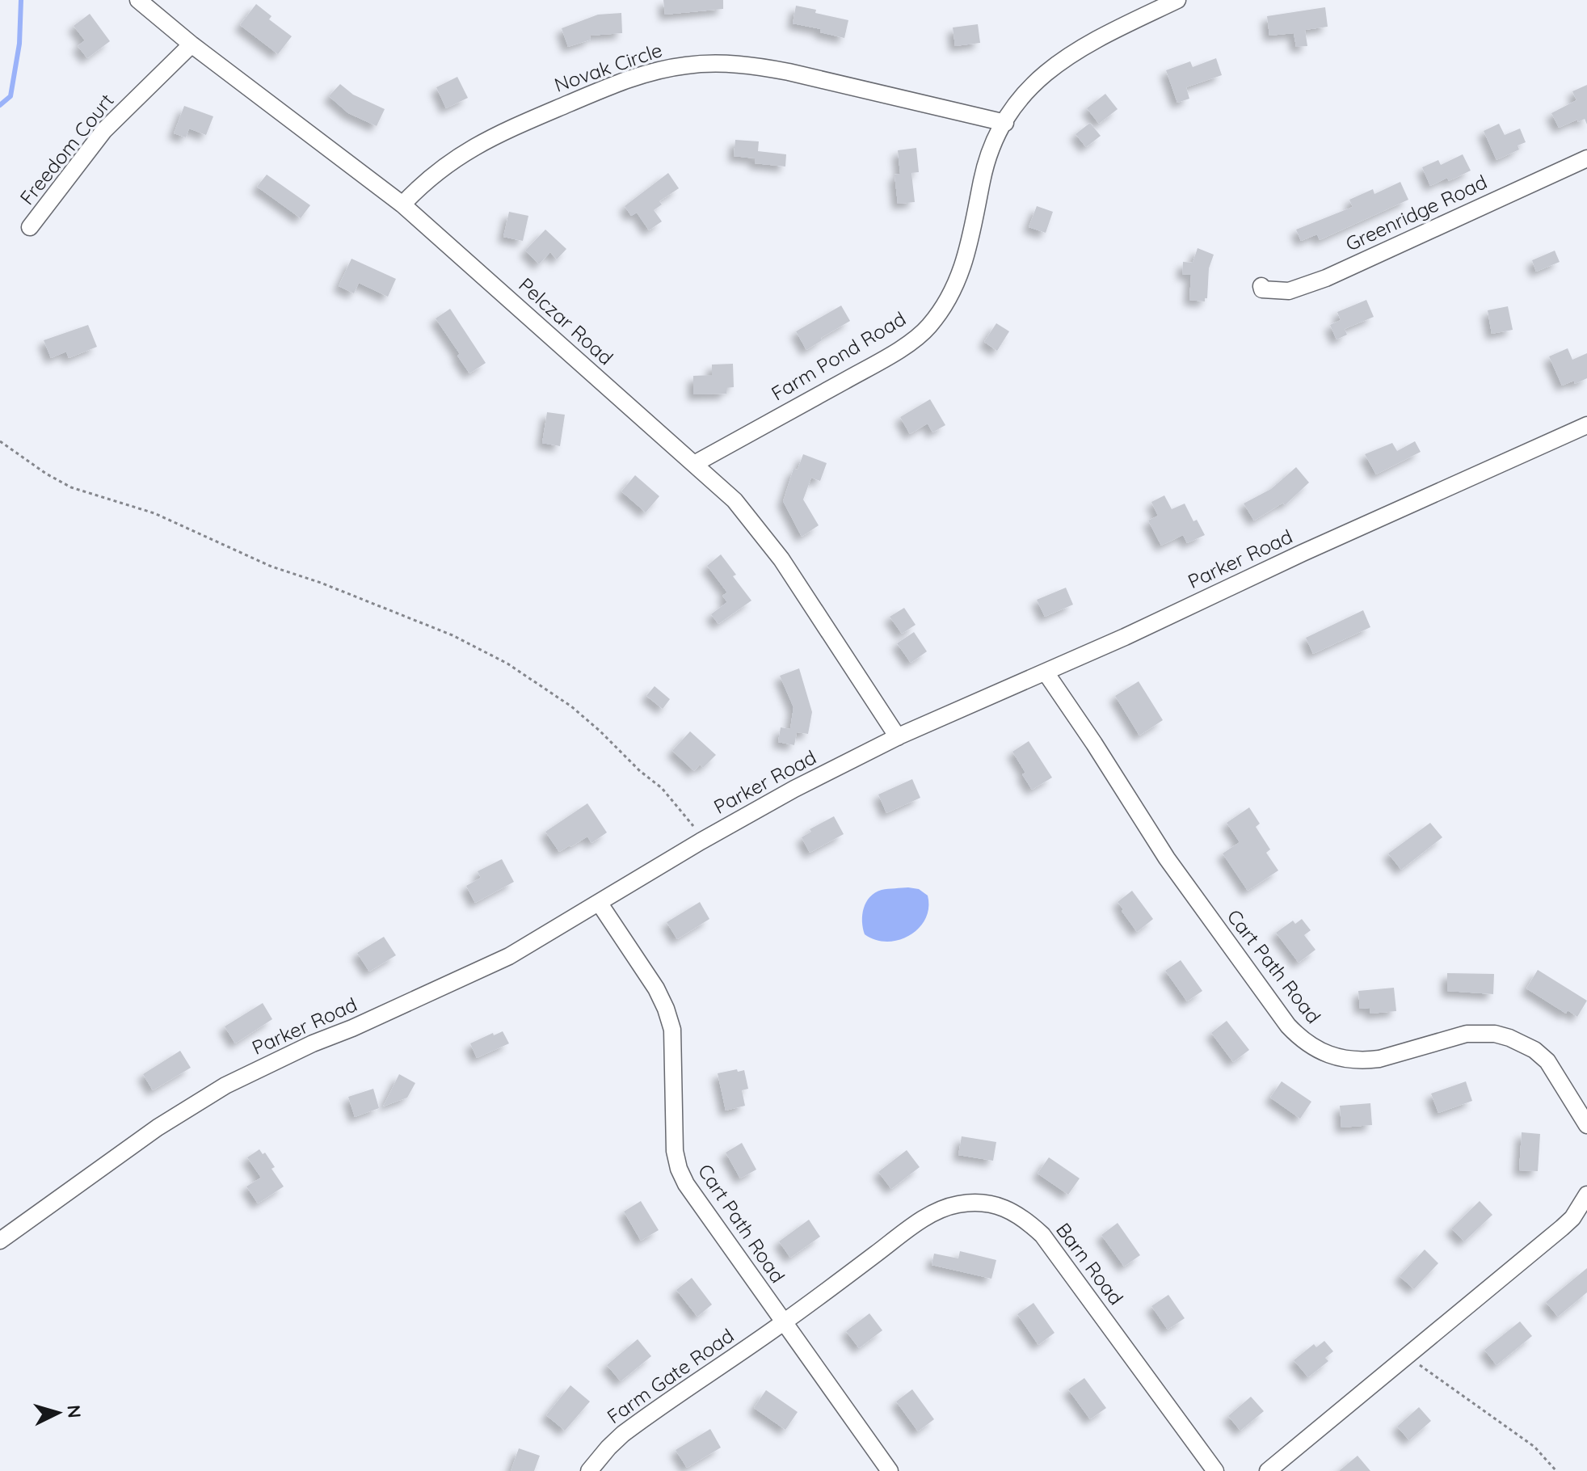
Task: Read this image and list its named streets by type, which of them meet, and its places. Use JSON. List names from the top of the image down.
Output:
{
  "streets": {
    "street": [
      "Novak Circle",
      "Freedom Court",
      "Greenridge Road",
      "Pelczar Road",
      "Farm Pond Road",
      "Parker Road",
      "Cart Path Road",
      "Barn Road",
      "Farm Gate Road"
    ]
  },
  "crossings": [
    ["Novak Circle", "Pelczar Road"],
    ["Novak Circle", "Farm Pond Road"],
    ["Freedom Court", "Pelczar Road"],
    ["Pelczar Road", "Farm Pond Road"],
    ["Pelczar Road", "Parker Road"],
    ["Parker Road", "Cart Path Road"],
    ["Cart Path Road", "Barn Road"],
    ["Cart Path Road", "Farm Gate Road"],
    ["Barn Road", "Farm Gate Road"]
  ],
  "north": "right"
}
